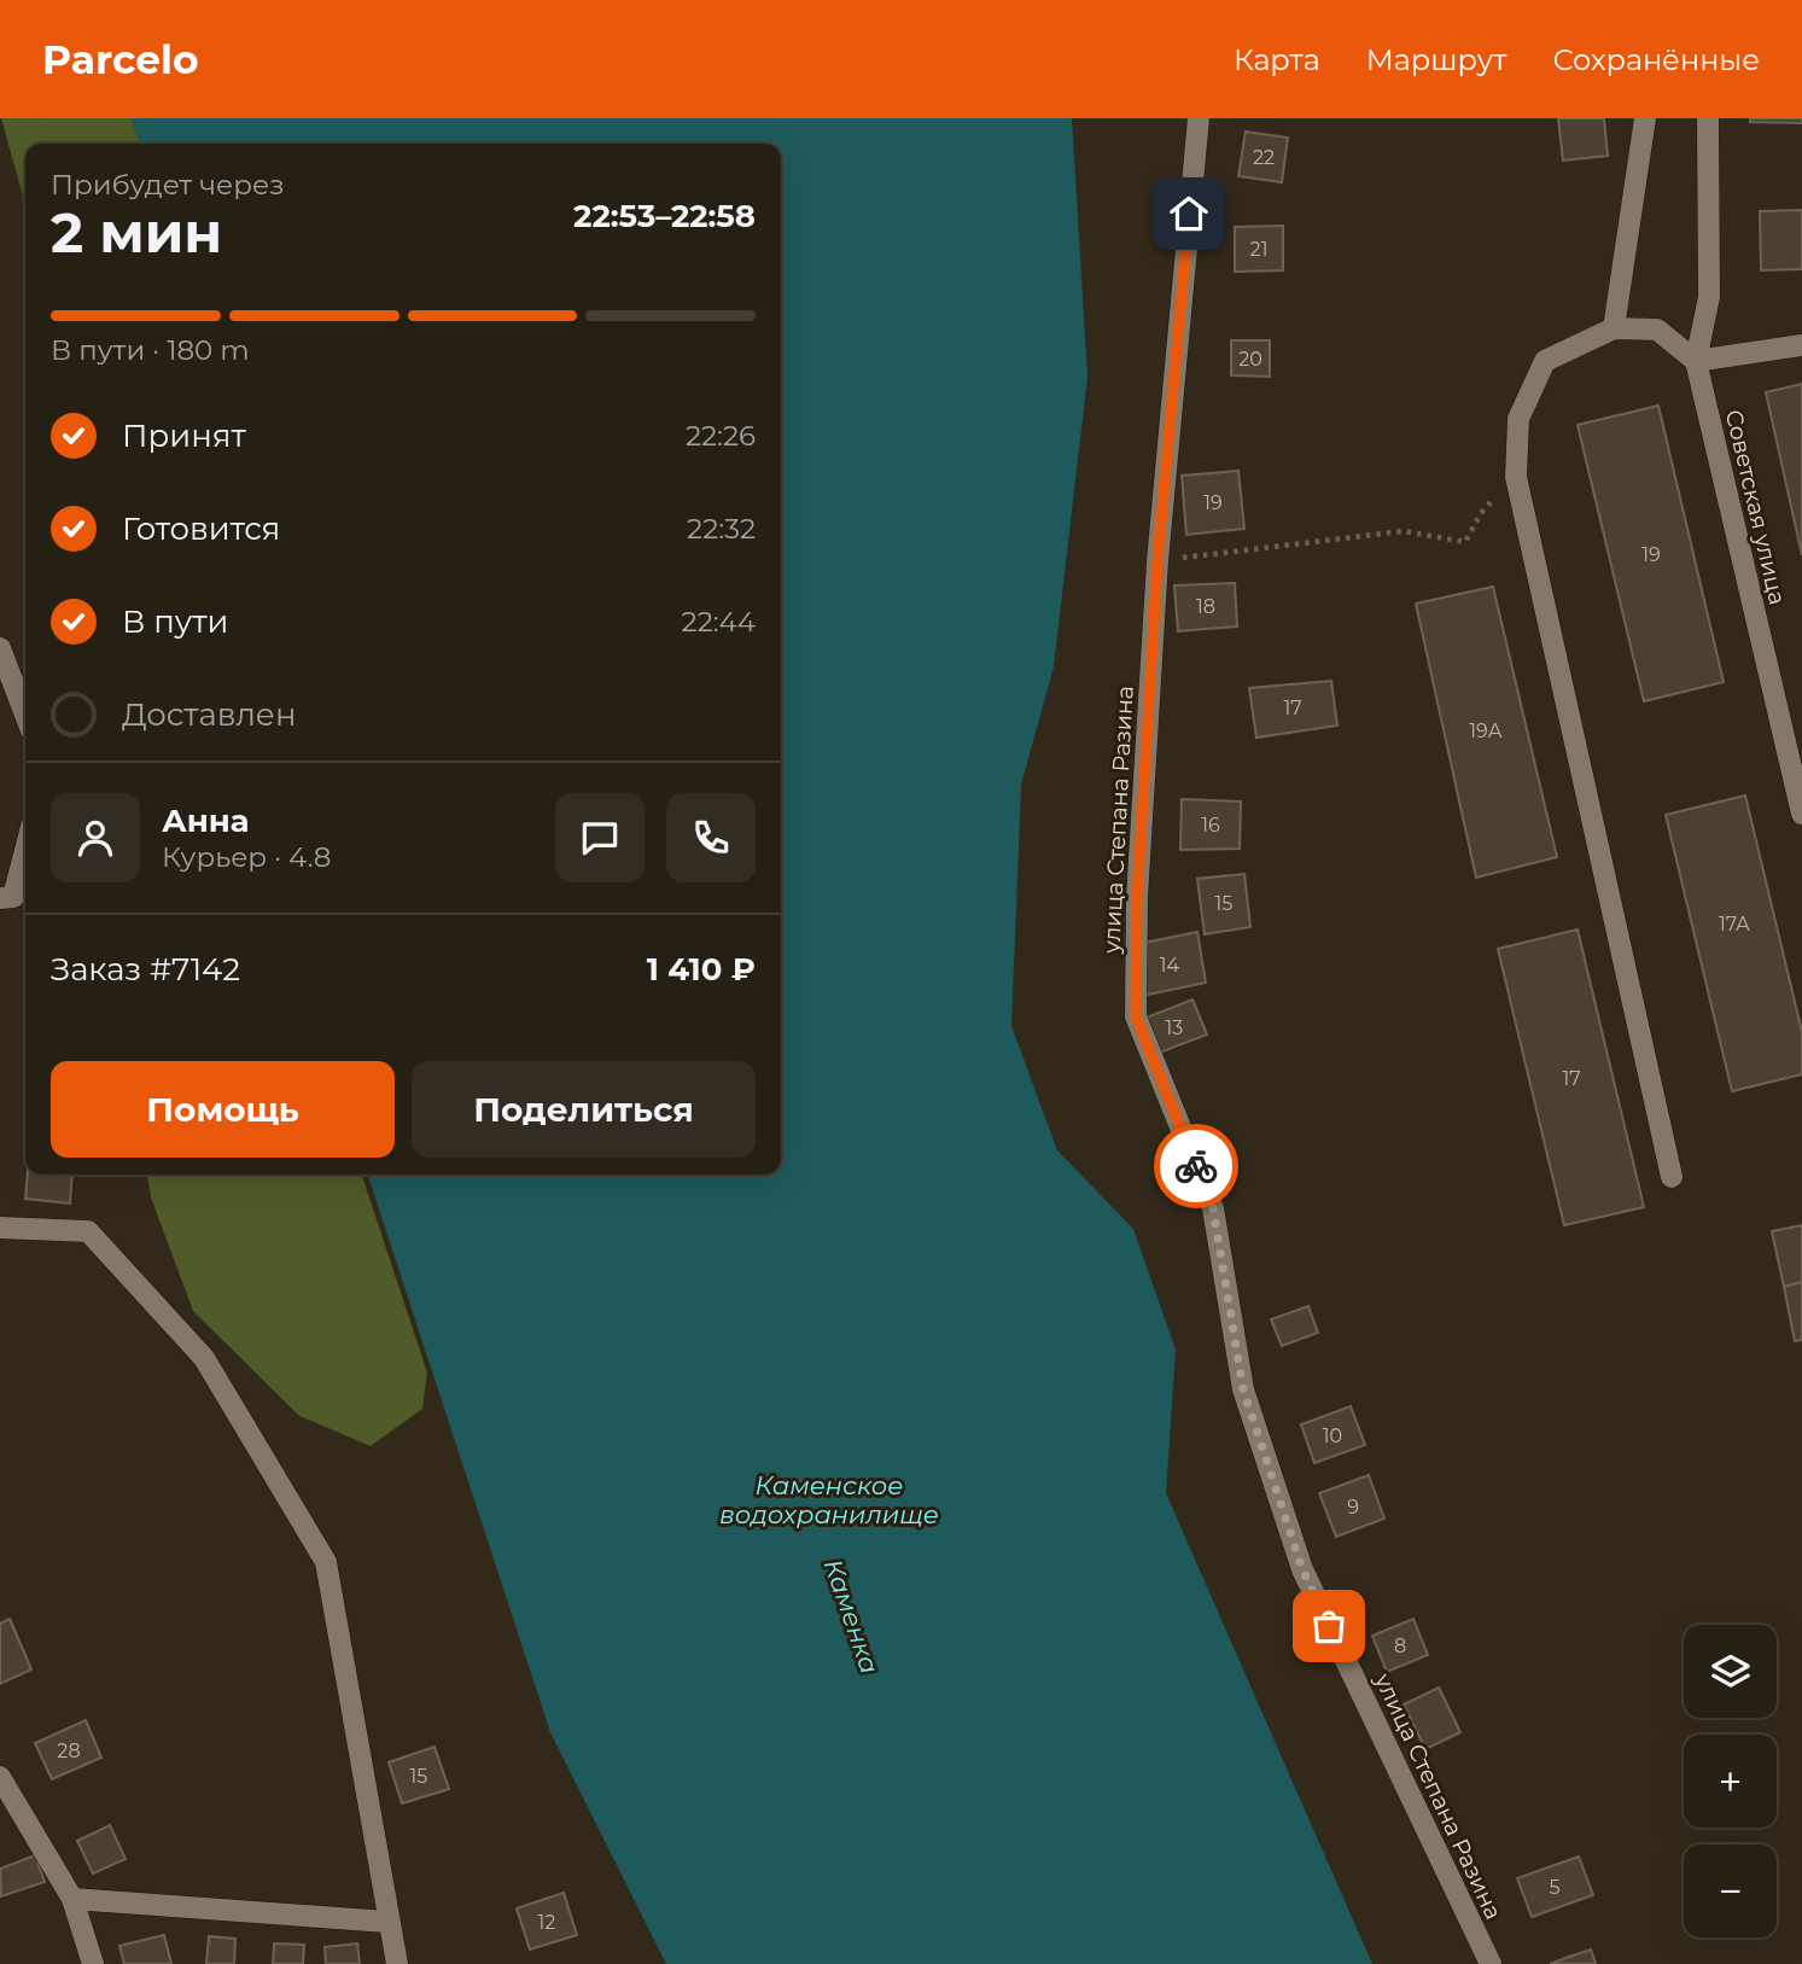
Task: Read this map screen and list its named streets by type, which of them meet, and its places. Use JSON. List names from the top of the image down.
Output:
{
  "streets": {
    "street": ["Советская улица", "улица Степана Разина"]
  },
  "water": ["Каменское водохранилище", "Каменка"],
  "house_numbers": [
    "22",
    "21",
    "20",
    "19",
    "19",
    "18",
    "17",
    "19А",
    "16",
    "15",
    "17А",
    "14",
    "13",
    "17",
    "10",
    "9",
    "8",
    "28",
    "15",
    "5",
    "12"
  ],
  "page": {
    "header": "Parcelo",
    "nav": ["Карта", "Маршрут", "Сохранённые"],
    "heading": ["2 мин", "Прибудет через", "22:53–22:58"],
    "panel": [
      "Анна",
      "Курьер · 4.8",
      "Заказ #7142",
      "1 410 ₽"
    ],
    "bar": "В пути · 180 m",
    "list": [
      ["Принят", "22:26"],
      ["Готовится", "22:32"],
      ["В пути", "22:44"],
      "Доставлен"
    ],
    "buttons": ["Помощь", "Поделиться"],
    "map_buttons": ["+", "−"]
  }
}
